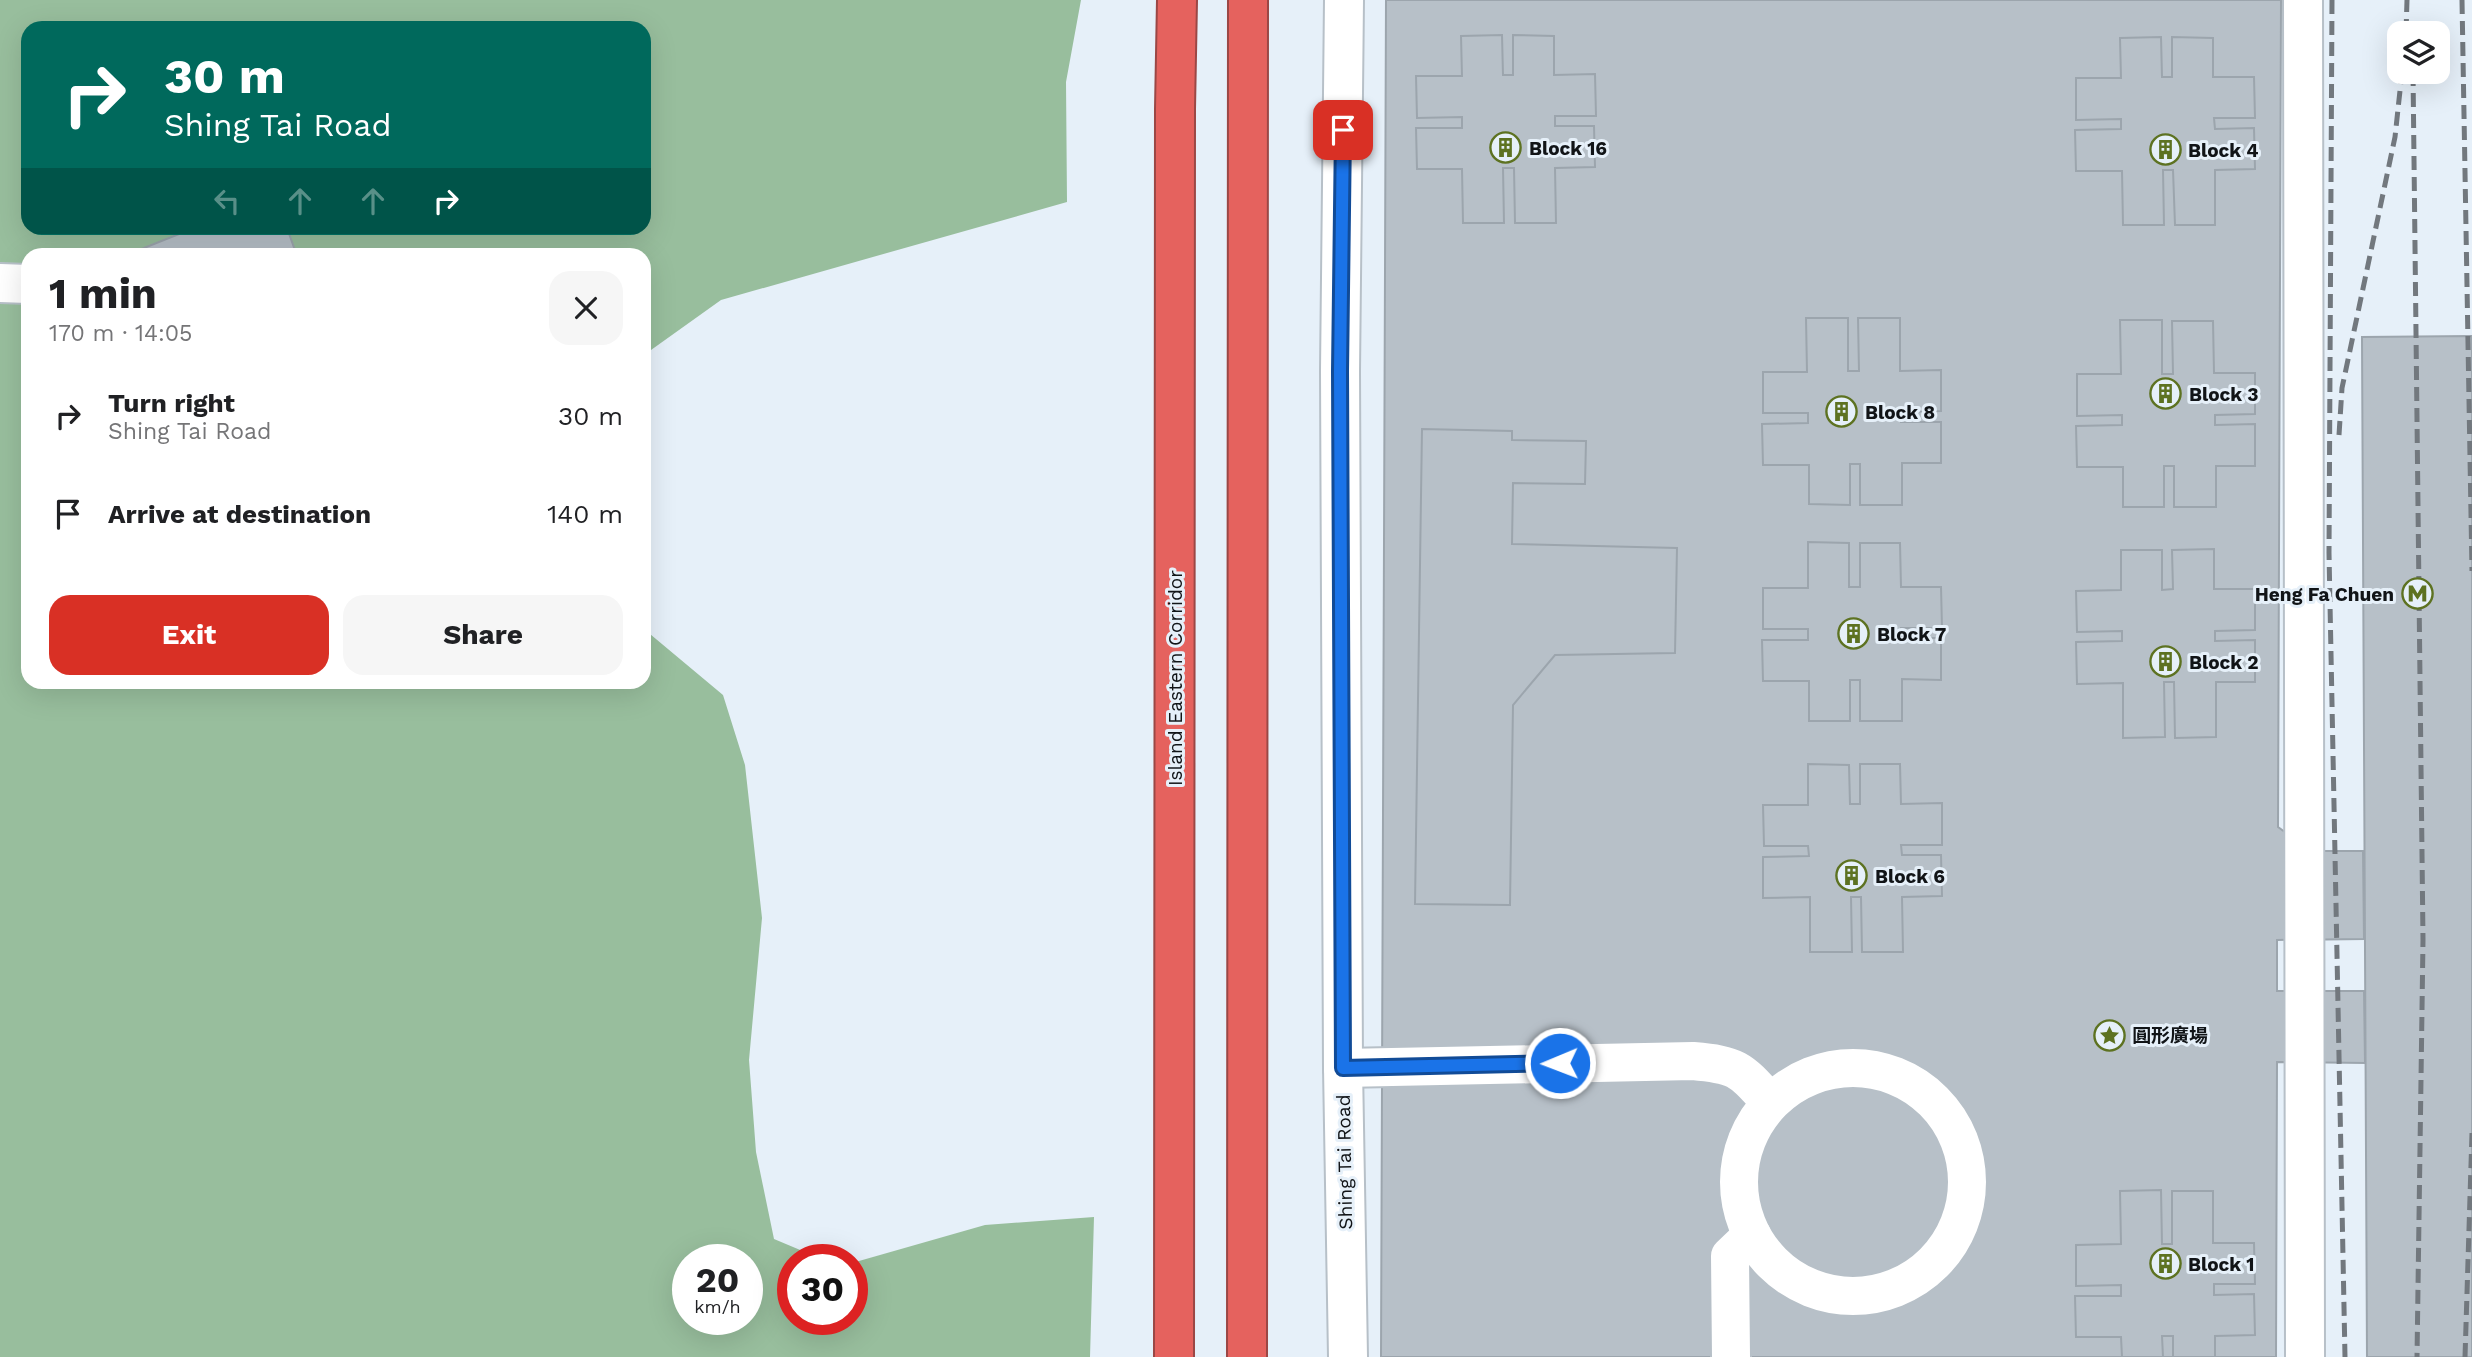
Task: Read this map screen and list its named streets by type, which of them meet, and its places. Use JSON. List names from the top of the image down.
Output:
{
  "streets": {
    "highway": ["Island Eastern Corridor"],
    "street": ["Shing Tai Road"]
  },
  "places": {
    "building": [
      "Block 16",
      "Block 4",
      "Block 3",
      "Block 8",
      "Block 7",
      "Block 2",
      "Block 6",
      "Block 1"
    ],
    "metro station": ["Heng Fa Chuen"],
    "place": ["圓形廣場"]
  },
  "page": {
    "turn": ["30 m", "Shing Tai Road"],
    "heading": ["1 min", "170 m · 14:05"],
    "list": [
      {
        "name": "Turn right",
        "note": "Shing Tai Road",
        "value": "30 m"
      },
      {
        "name": "Arrive at destination",
        "value": "140 m"
      }
    ],
    "buttons": ["Exit", "Share"],
    "speed": "20 km/h",
    "limit": "30"
  }
}
